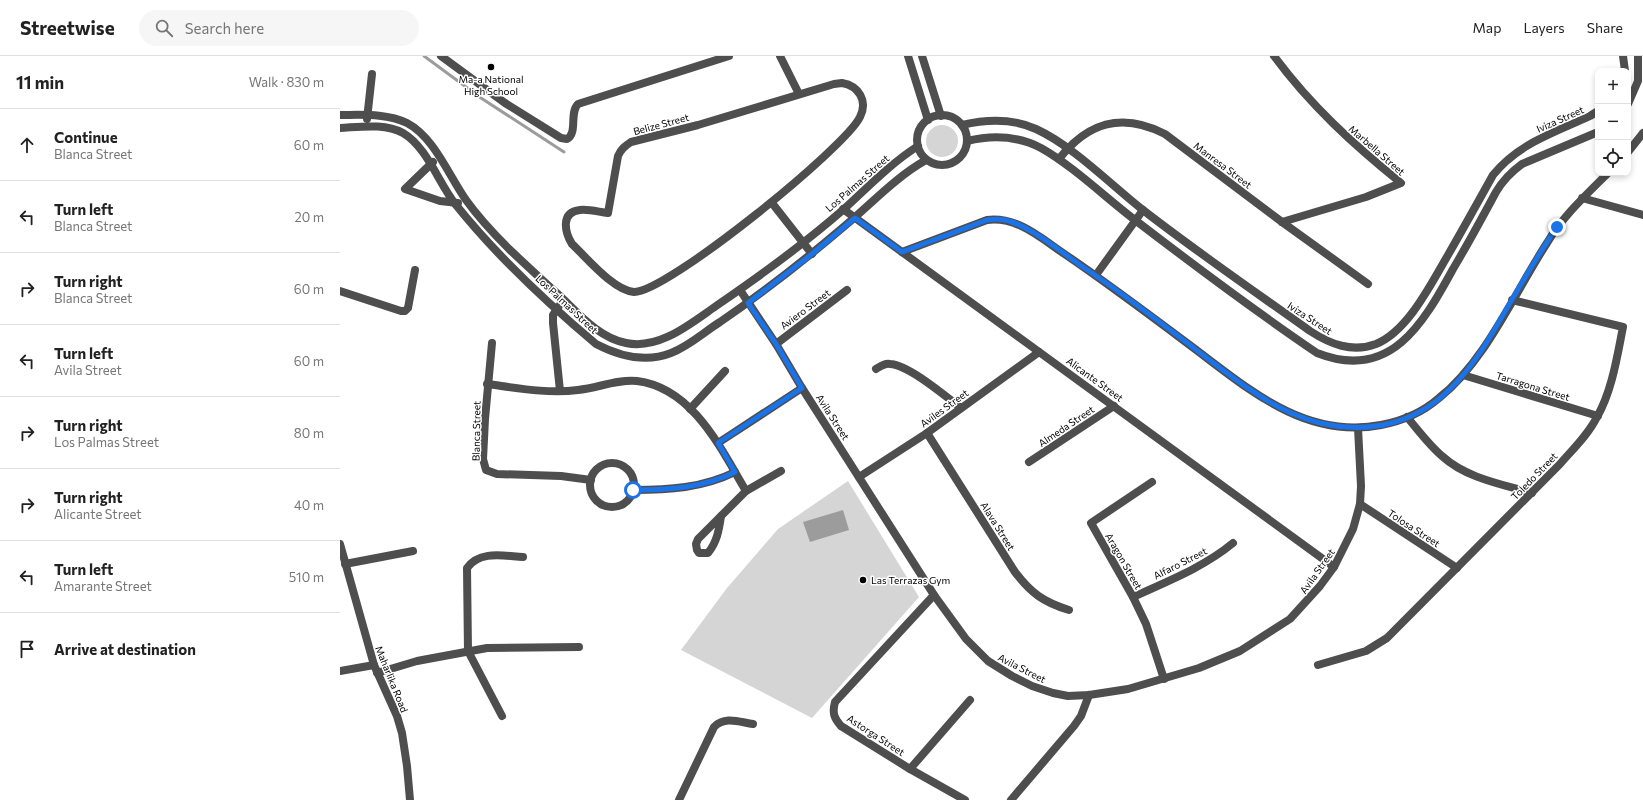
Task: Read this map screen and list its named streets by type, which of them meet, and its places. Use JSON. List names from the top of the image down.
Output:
{
  "streets": {
    "street": [
      "Iviza Street",
      "Belize Street",
      "Marbella Street",
      "Manresa Street",
      "Los Palmas Street",
      "Aviero Street",
      "Alicante Street",
      "Tarragona Street",
      "Aviles Street",
      "Avila Street",
      "Almeda Street",
      "Blanca Street",
      "Toledo Street",
      "Alava Street",
      "Tolosa Street",
      "Aragon Street",
      "Alfaro Street",
      "Maharlika Road",
      "Astorga Street"
    ]
  },
  "crossings": [
    ["Iviza Street", "Manresa Street"],
    ["Iviza Street", "Los Palmas Street"],
    ["Marbella Street", "Manresa Street"],
    ["Los Palmas Street", "Alicante Street"],
    ["Los Palmas Street", "Avila Street"],
    ["Aviero Street", "Avila Street"],
    ["Alicante Street", "Aviles Street"],
    ["Alicante Street", "Avila Street"],
    ["Alicante Street", "Almeda Street"],
    ["Tarragona Street", "Toledo Street"],
    ["Aviles Street", "Avila Street"],
    ["Aviles Street", "Alava Street"],
    ["Avila Street", "Tolosa Street"],
    ["Avila Street", "Aragon Street"],
    ["Avila Street", "Astorga Street"],
    ["Toledo Street", "Tolosa Street"],
    ["Aragon Street", "Alfaro Street"]
  ],
  "places": ["Ma-a National High School", "Las Terrazas Gym"],
  "page": {
    "header": "Streetwise",
    "search": "Search here",
    "nav": ["Map", "Layers", "Share"],
    "heading": ["11 min", "Walk · 830 m"],
    "map_buttons": ["+", "−"],
    "list": [
      ["Continue", "Blanca Street", "60 m"],
      ["Turn left", "Blanca Street", "20 m"],
      ["Turn right", "Blanca Street", "60 m"],
      ["Turn left", "Avila Street", "60 m"],
      ["Turn right", "Los Palmas Street", "80 m"],
      ["Turn right", "Alicante Street", "40 m"],
      ["Turn left", "Amarante Street", "510 m"],
      "Arrive at destination"
    ]
  }
}
